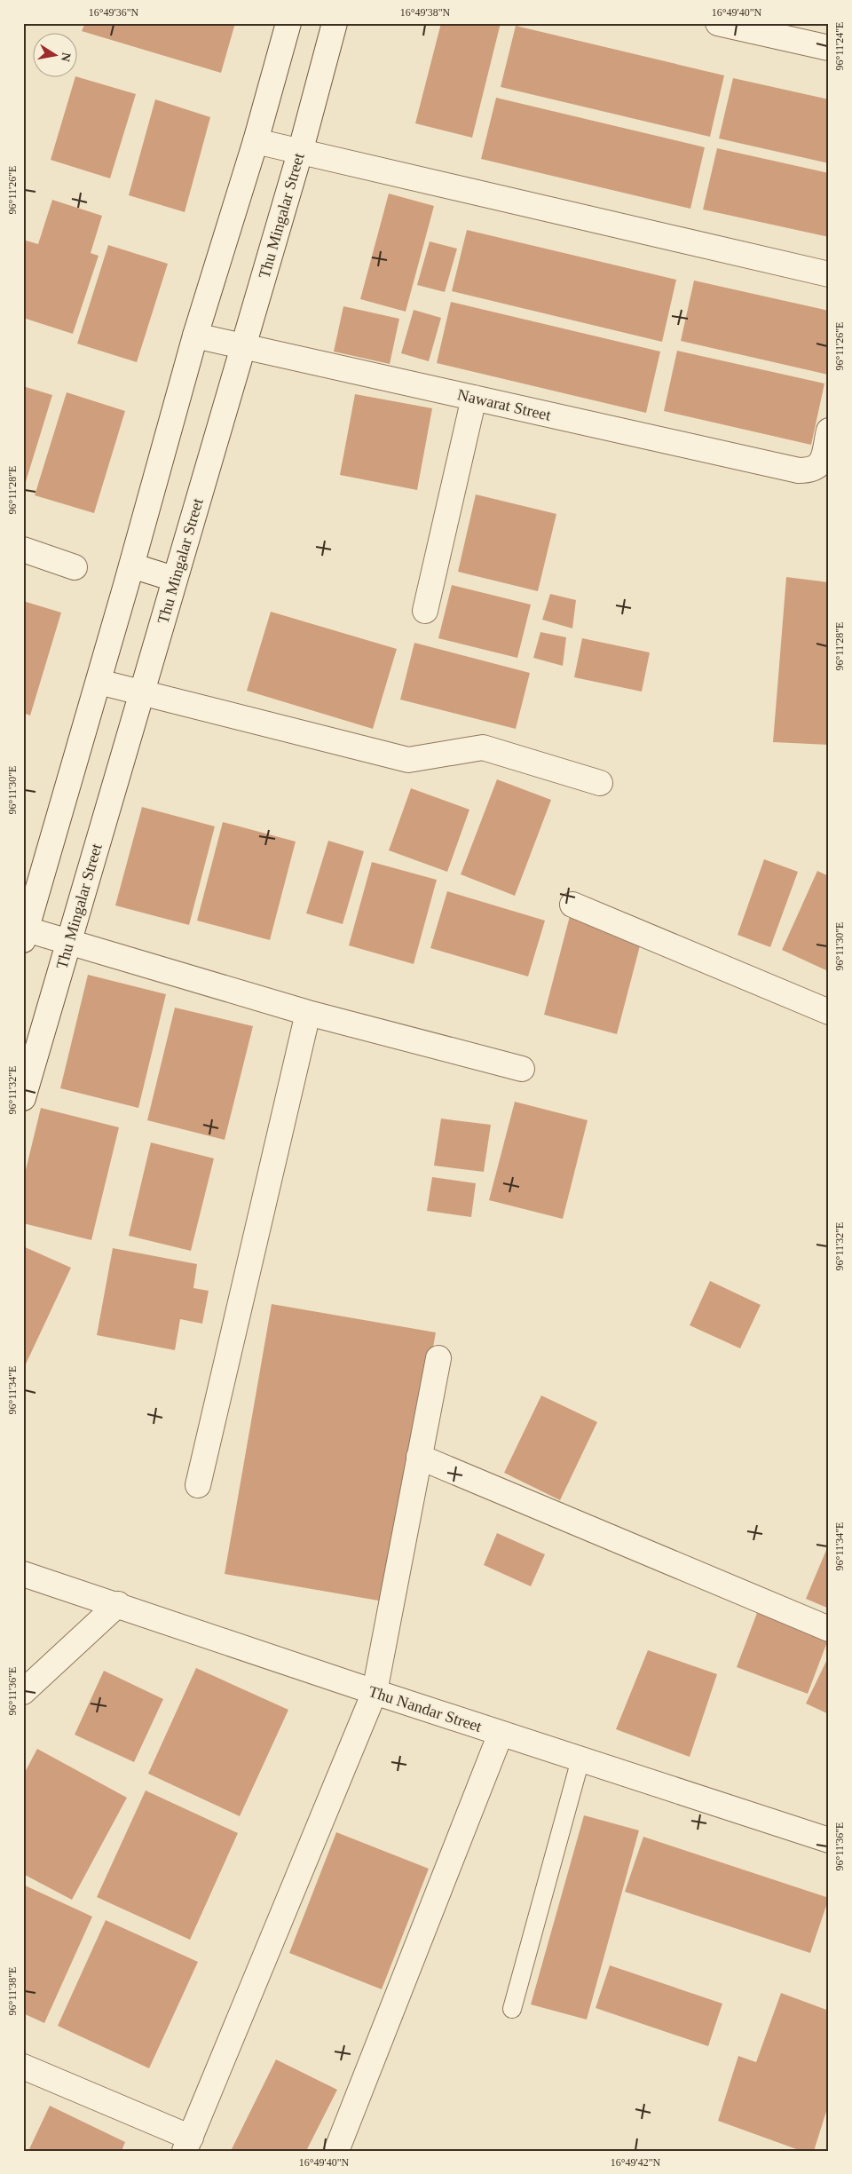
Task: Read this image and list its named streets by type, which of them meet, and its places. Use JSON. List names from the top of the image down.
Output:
{
  "streets": {
    "street": ["Thu Mingalar Street", "Nawarat Street", "Thu Nandar Street"]
  },
  "crossings": [
    ["Thu Mingalar Street", "Nawarat Street"]
  ],
  "north": "right",
  "coordinates": [
    "16°49'36\"N",
    "16°49'38\"N",
    "16°49'40\"N",
    "96°11'24\"E",
    "96°11'26\"E",
    "96°11'28\"E",
    "96°11'30\"E",
    "96°11'32\"E",
    "96°11'34\"E",
    "96°11'36\"E",
    "96°11'38\"E",
    "16°49'42\"N"
  ]
}
